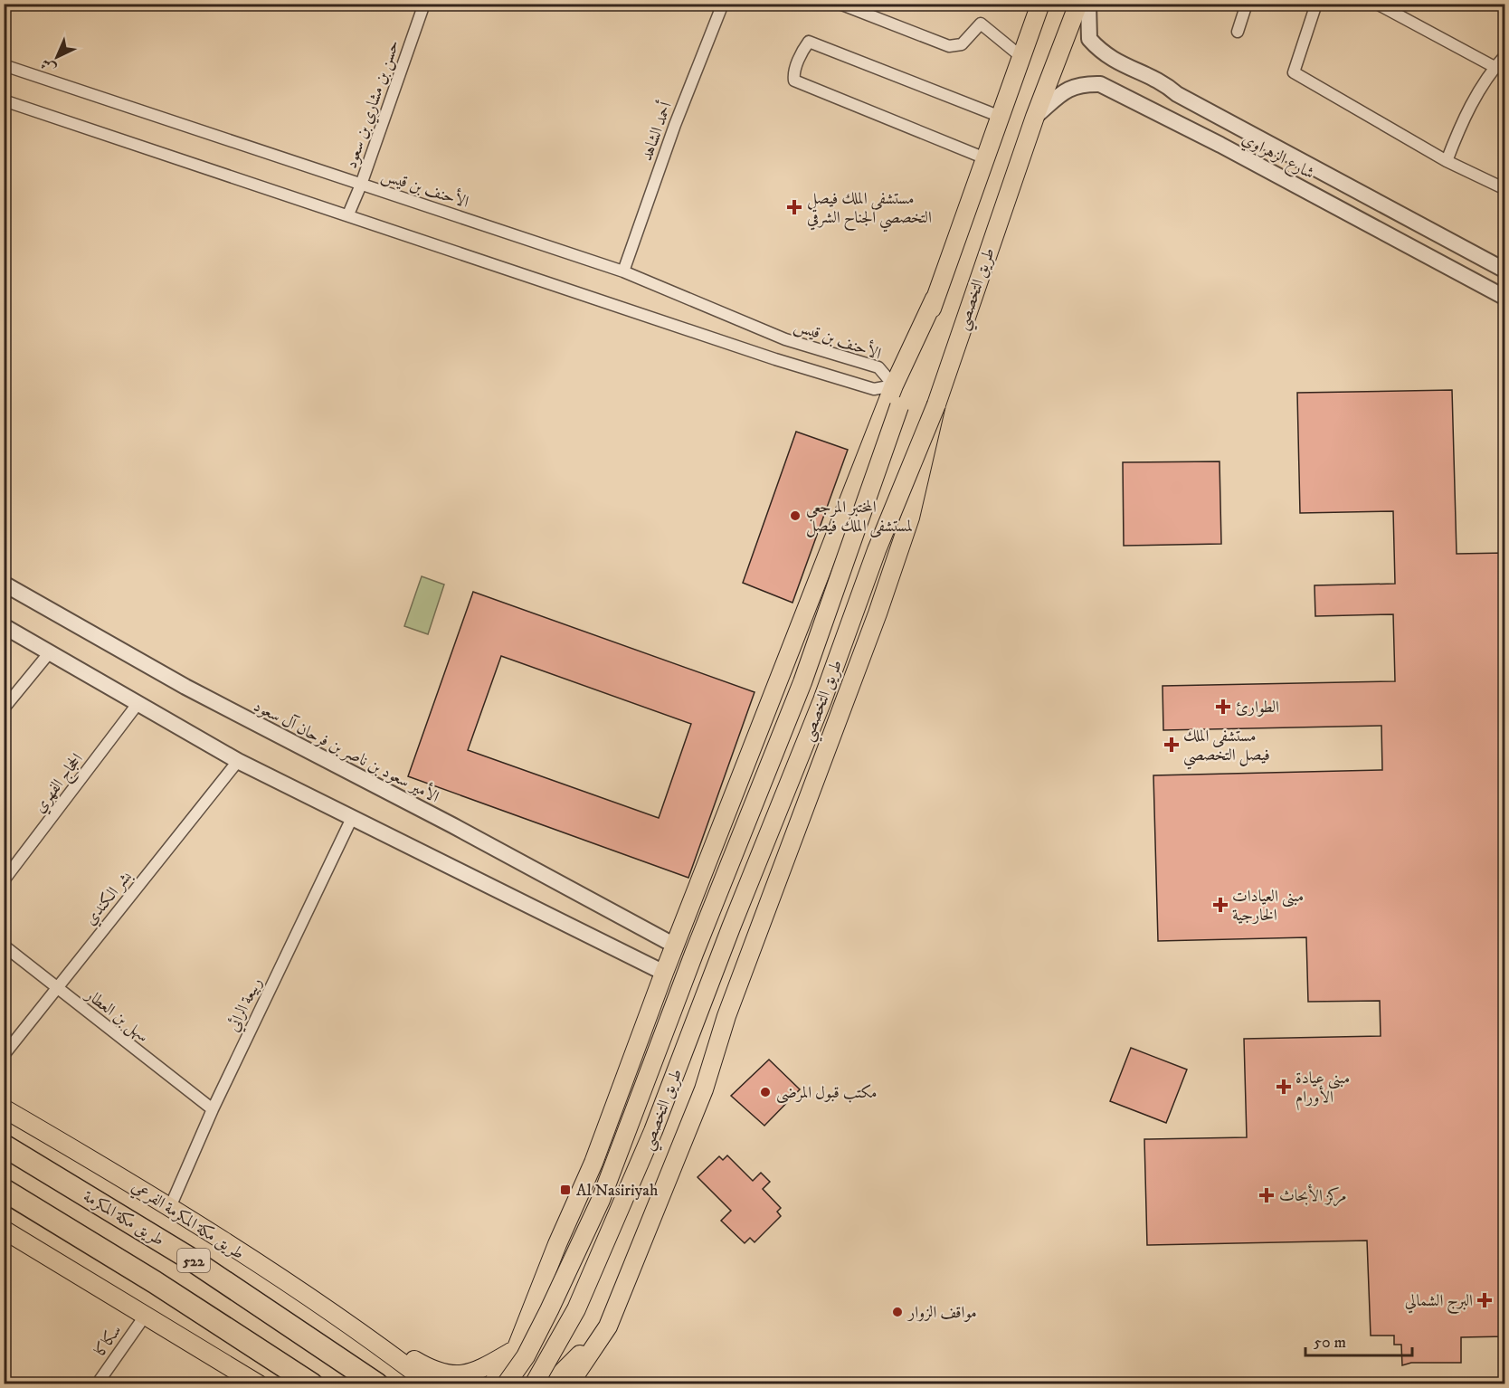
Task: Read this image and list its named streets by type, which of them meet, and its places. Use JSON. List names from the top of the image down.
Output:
{
  "streets": {
    "highway": ["طريق مكة المكرمة", "522"],
    "main road": ["طريق التخصصي", "طريق مكة المكرمة الفرعي"],
    "street": [
      "حسن بن مشاري بن سعود",
      "أحمد الشاهد",
      "شارع الزهراوي",
      "الأحنف بن قيس",
      "الأمير سعود بن ناصر بن فرحان آل سعود",
      "الحجاج الفهري",
      "بشر الكندي",
      "ربيعة الرائي",
      "سهل بن العطار",
      "سكاكا"
    ]
  },
  "crossings": [
    ["حسن بن مشاري بن سعود", "الأحنف بن قيس"],
    ["أحمد الشاهد", "الأحنف بن قيس"],
    ["شارع الزهراوي", "طريق التخصصي"],
    ["بشر الكندي", "سهل بن العطار"],
    ["ربيعة الرائي", "سهل بن العطار"],
    ["ربيعة الرائي", "طريق مكة المكرمة الفرعي"]
  ],
  "places": {
    "health": [
      "مستشفى الملك فيصل التخصصي الجناح الشرقي",
      "الطوارئ",
      "مستشفى الملك فيصل التخصصي",
      "مبنى العيادات الخارجية",
      "مبنى عيادة الأورام",
      "مركز الأبحاث",
      "البرج الشمالي"
    ],
    "other": ["المختبر المرجعي لمستشفى الملك فيصل", "مكتب قبول المرضى", "مواقف الزوار"],
    "transit": ["Al Nasiriyah"]
  },
  "scale_bar": "50 m",
  "north": "bottom left"
}
